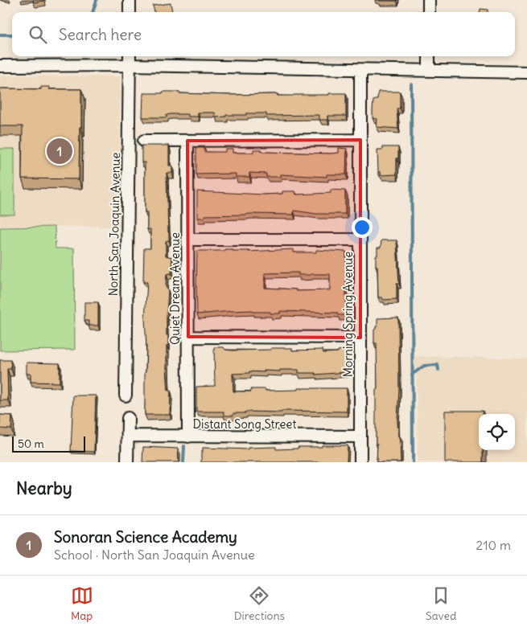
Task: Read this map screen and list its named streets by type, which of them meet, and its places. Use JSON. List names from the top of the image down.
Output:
{
  "streets": {
    "street": [
      "North San Joaquin Avenue",
      "Quiet Dream Avenue",
      "Morning Spring Avenue",
      "Distant Song Street"
    ]
  },
  "crossings": [
    ["Quiet Dream Avenue", "Distant Song Street"],
    ["Morning Spring Avenue", "Distant Song Street"]
  ],
  "scale_bar": "50 m",
  "page": {
    "search": "Search here",
    "pins": "1",
    "scale": "50 m",
    "heading": "Nearby",
    "list": [
      {
        "mark": "1",
        "name": "Sonoran Science Academy",
        "note": "School · North San Joaquin Avenue",
        "value": "210 m"
      }
    ],
    "nav": ["Map", "Directions", "Saved"]
  }
}
